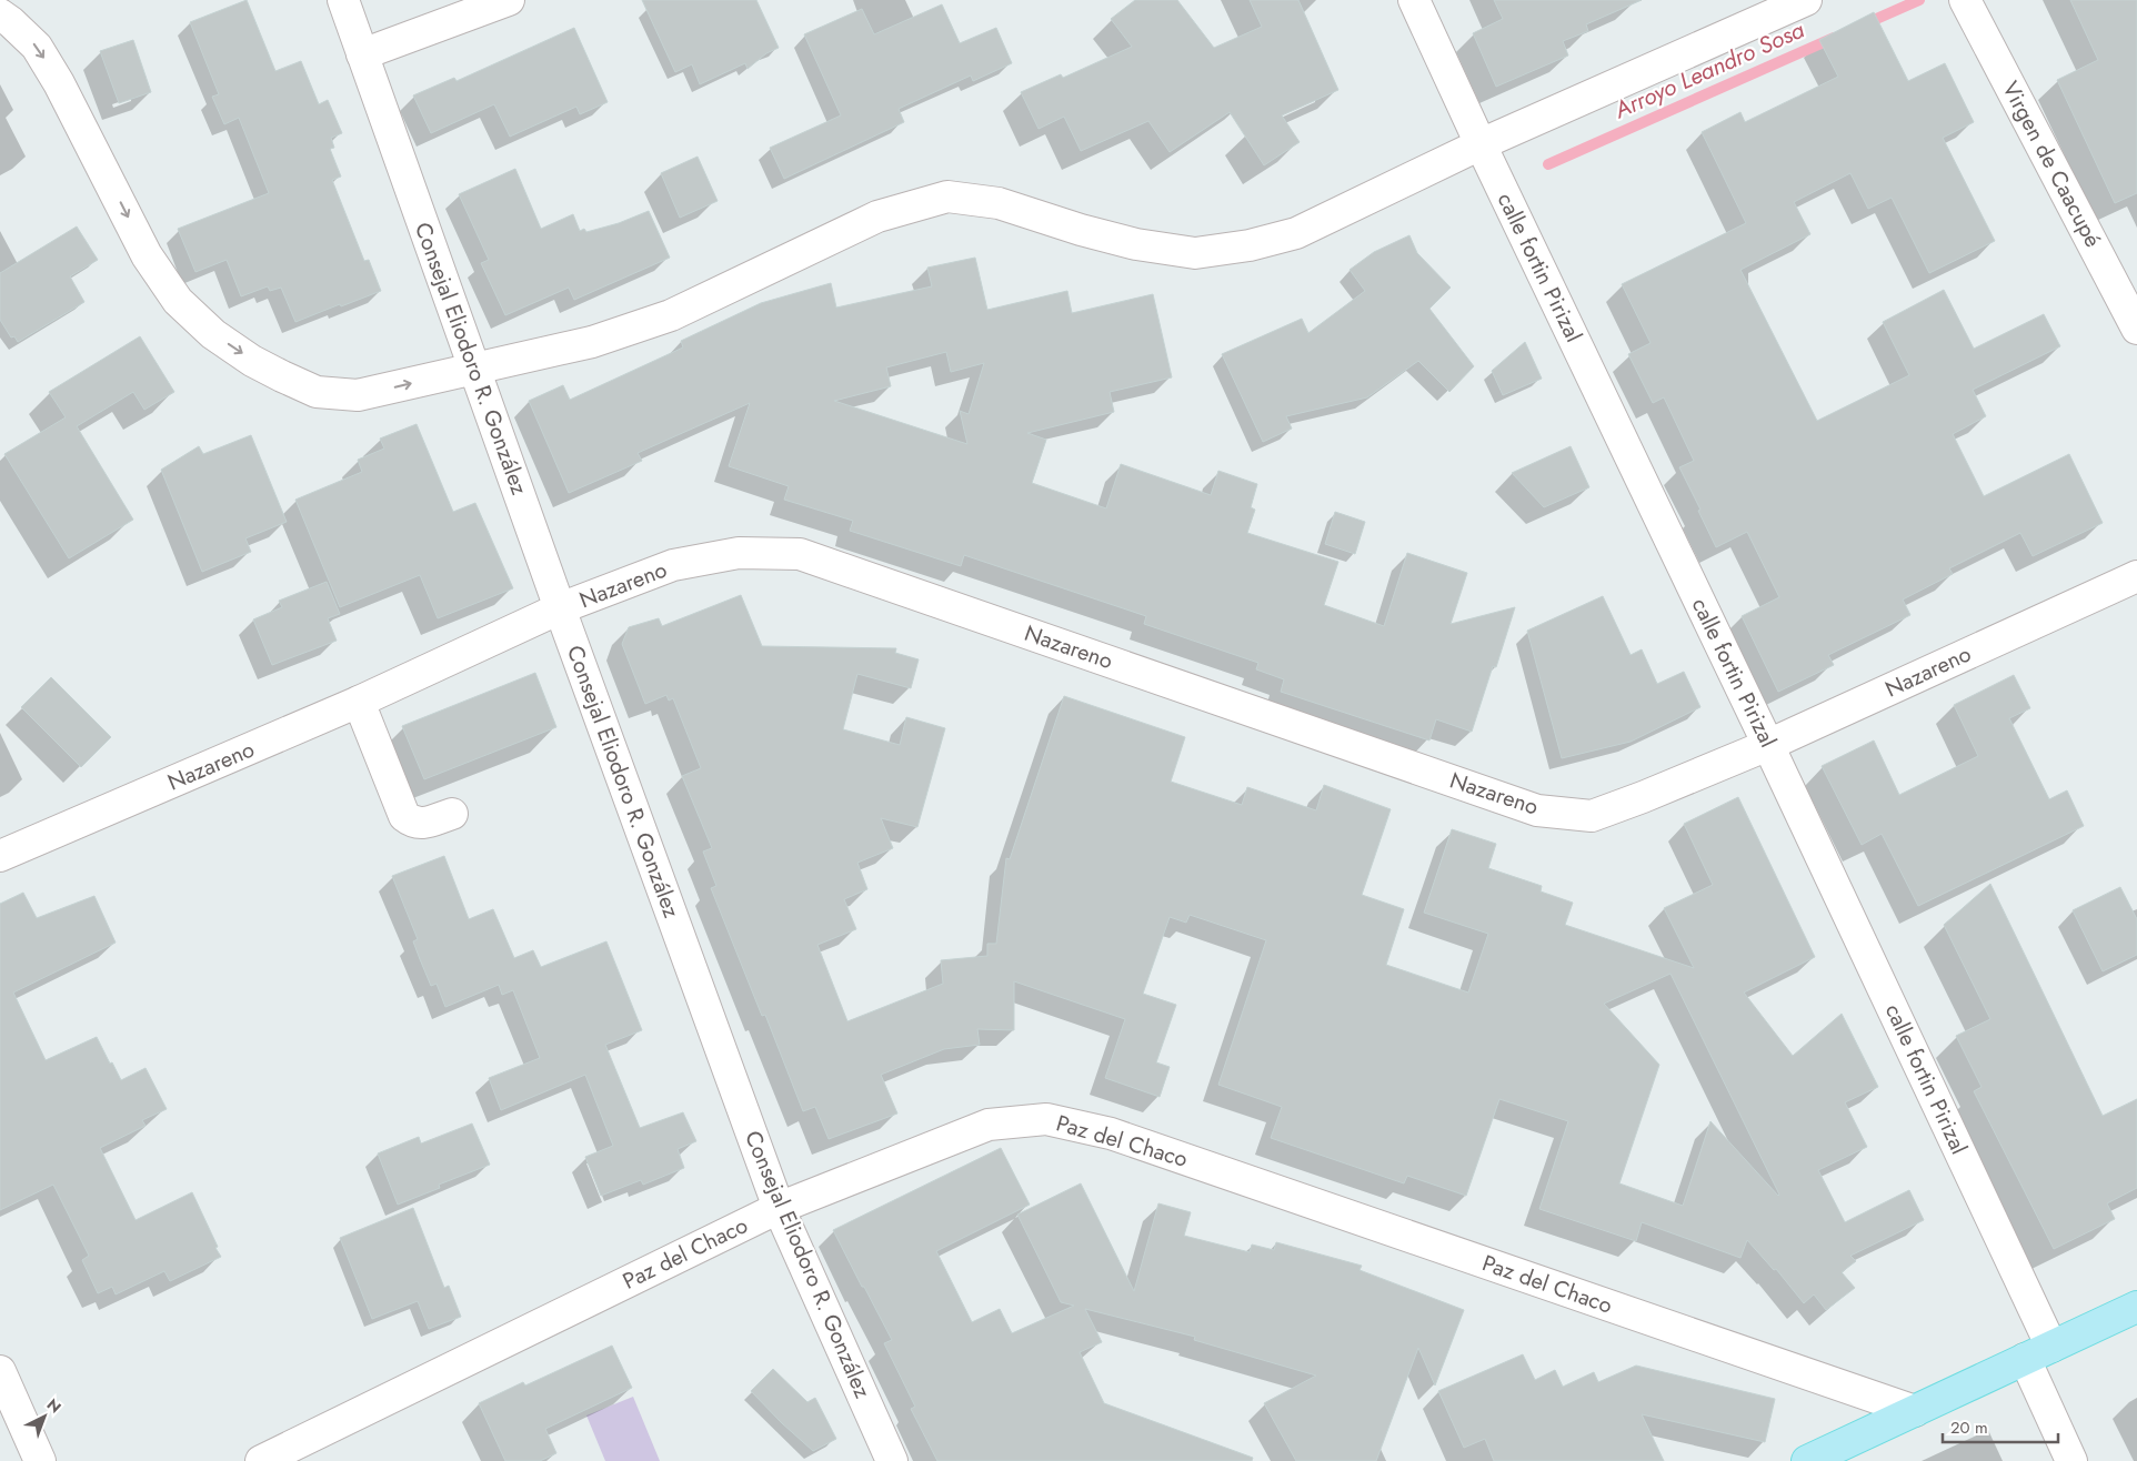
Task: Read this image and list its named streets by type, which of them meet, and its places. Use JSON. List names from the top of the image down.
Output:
{
  "streets": {
    "street": [
      "Virgen de Caacupé",
      "calle fortin Pirizal",
      "Consejal Eliodoro R. González",
      "Nazareno",
      "Paz del Chaco"
    ]
  },
  "crossings": [
    ["calle fortin Pirizal", "Nazareno"],
    ["Consejal Eliodoro R. González", "Nazareno"],
    ["Consejal Eliodoro R. González", "Paz del Chaco"]
  ],
  "water": ["Arroyo Leandro Sosa"],
  "scale_bar": "20 m",
  "north": "top right"
}
